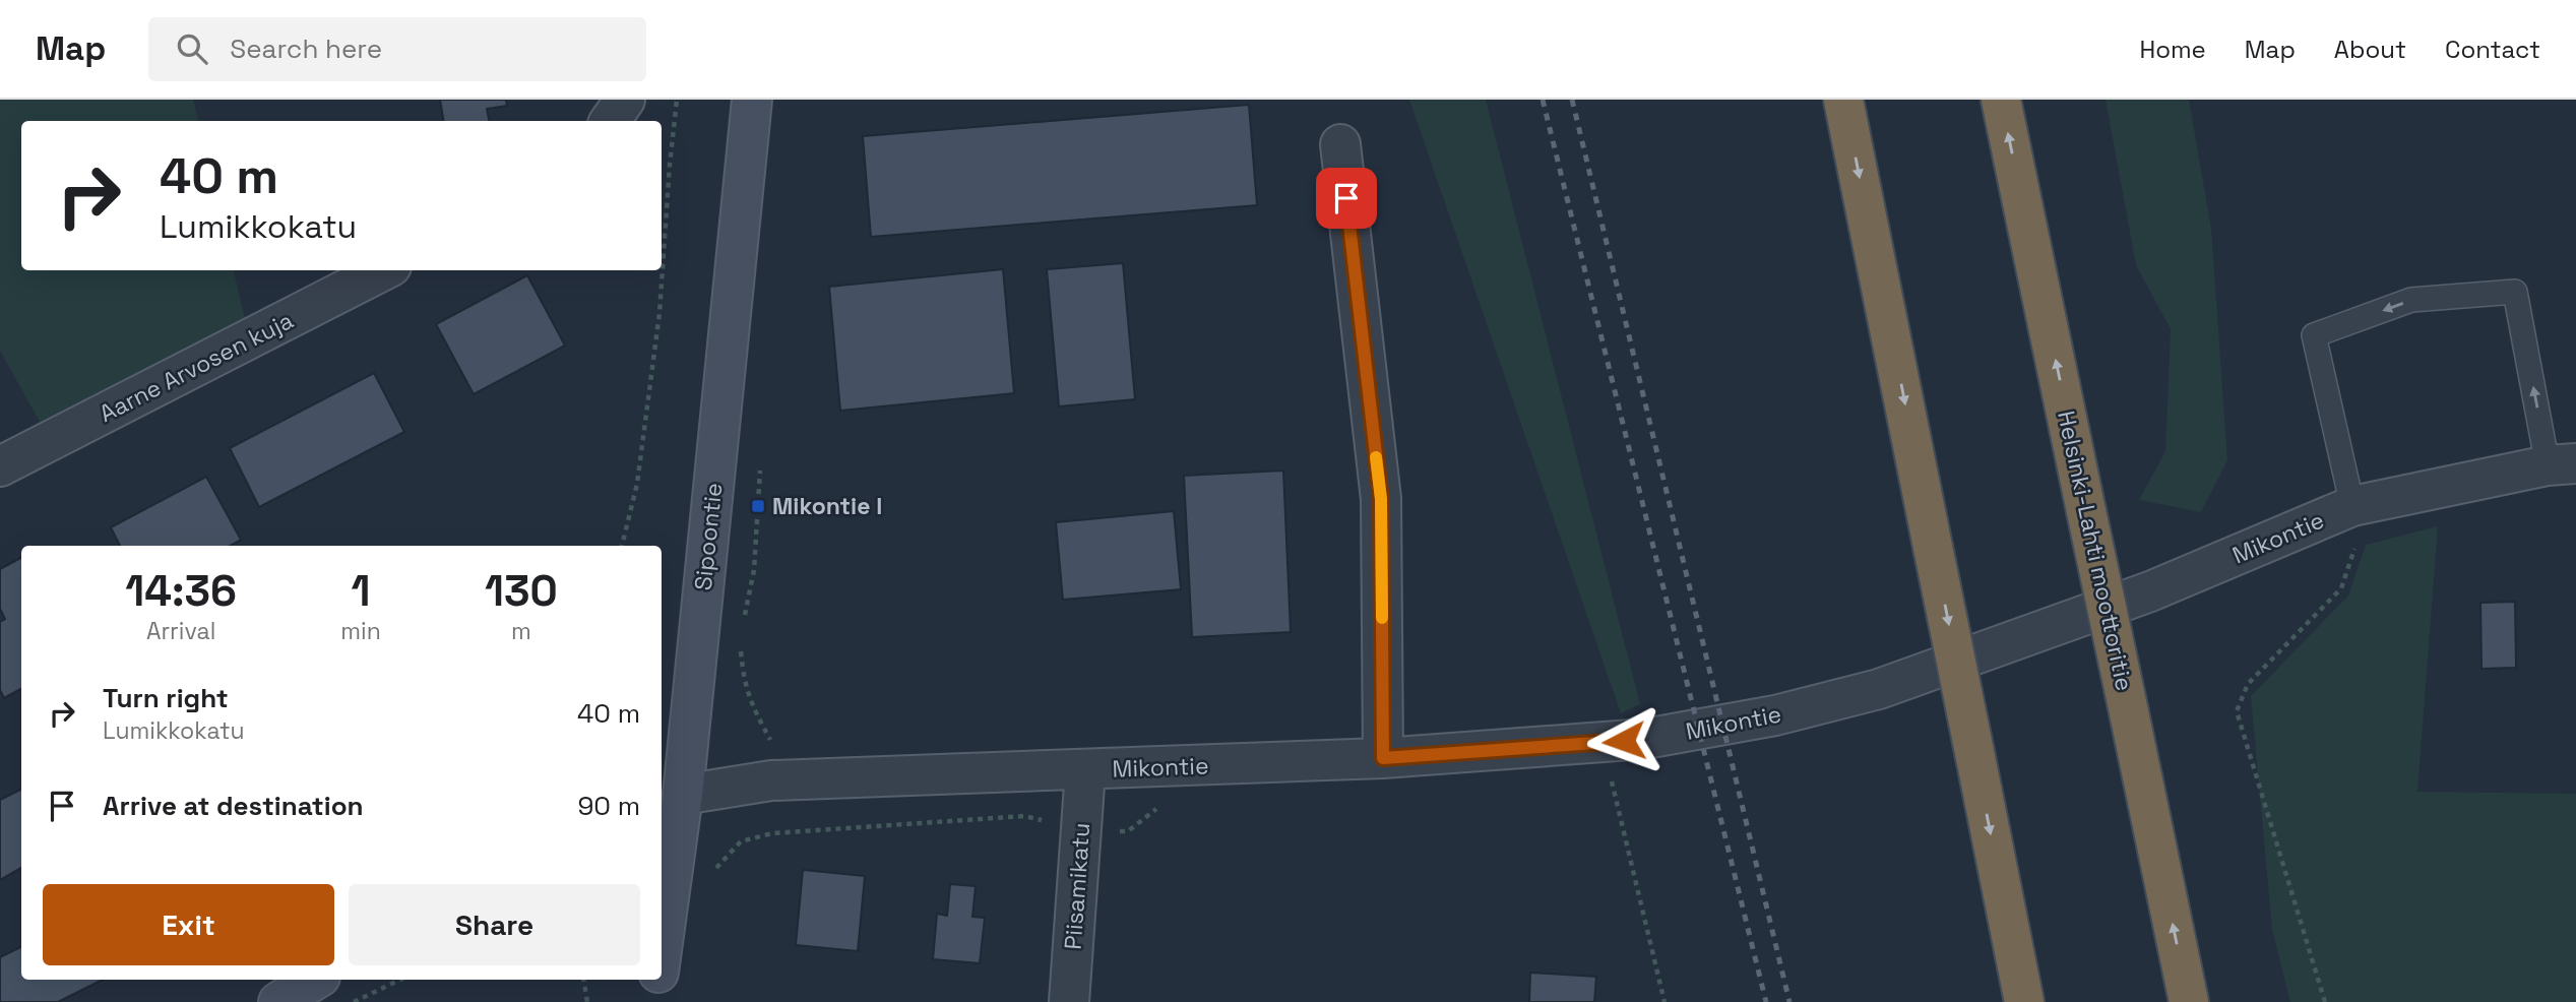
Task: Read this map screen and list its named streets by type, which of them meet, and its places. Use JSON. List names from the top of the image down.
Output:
{
  "streets": {
    "highway": ["Helsinki-Lahti moottoritie"],
    "street": [
      "Aarne Arvosen kuja",
      "Sipoontie",
      "Mikontie",
      "Piisamikatu"
    ]
  },
  "crossings": [
    ["Sipoontie", "Mikontie"],
    ["Mikontie", "Piisamikatu"]
  ],
  "places": {
    "transit": ["Mikontie I"]
  },
  "page": {
    "header": "Map",
    "search": "Search here",
    "nav": [
      "Home",
      "Map",
      "About",
      "Contact"
    ],
    "turn": ["40 m", "Lumikkokatu"],
    "eta": [
      "14:36",
      "Arrival",
      "1",
      "min",
      "130",
      "m"
    ],
    "list": [
      {
        "name": "Turn right",
        "note": "Lumikkokatu",
        "value": "40 m"
      },
      {
        "name": "Arrive at destination",
        "value": "90 m"
      }
    ],
    "buttons": ["Exit", "Share"]
  }
}
